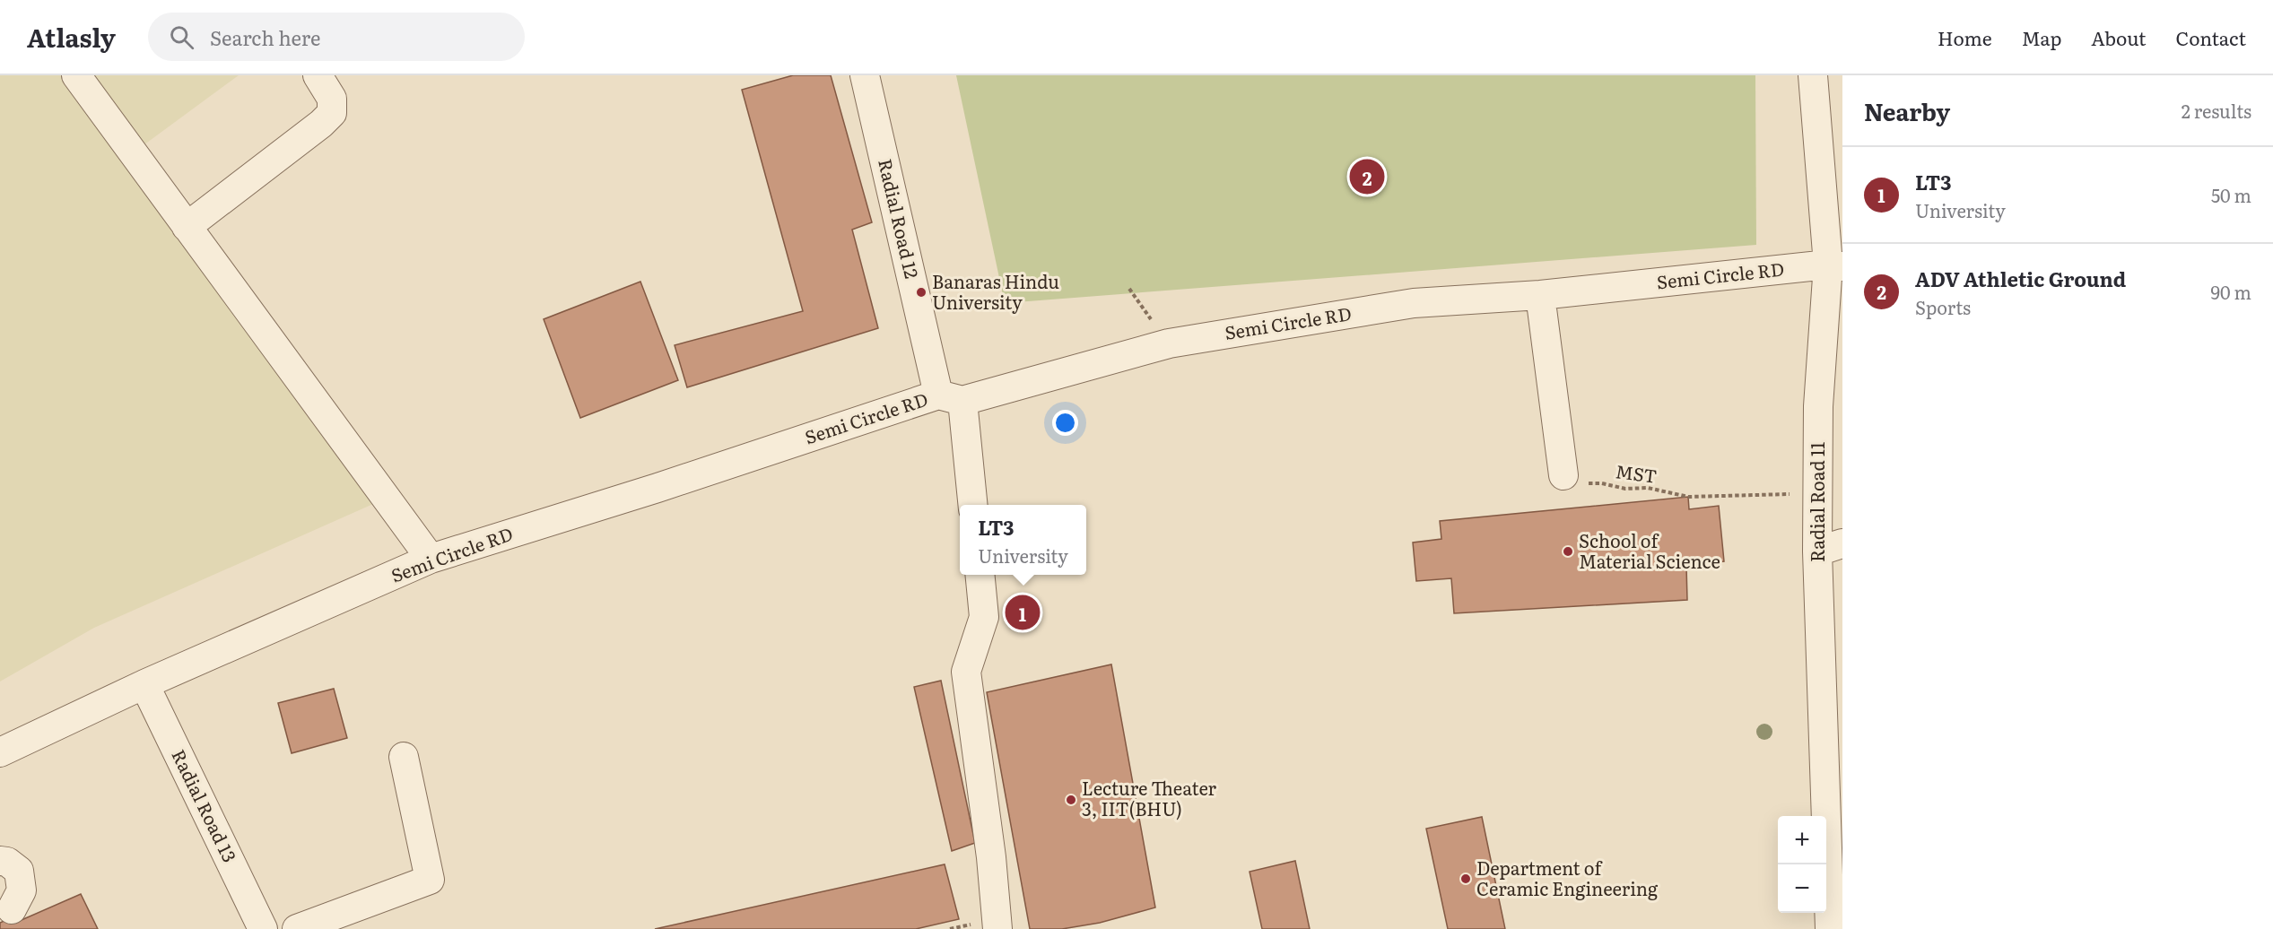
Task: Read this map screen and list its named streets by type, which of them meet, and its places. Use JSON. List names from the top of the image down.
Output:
{
  "streets": {
    "lane": [
      "Radial Road 12",
      "Semi Circle RD",
      "Radial Road 11",
      "Radial Road 13"
    ],
    "path": ["MST"]
  },
  "crossings": [
    ["Radial Road 12", "Semi Circle RD"],
    ["Semi Circle RD", "Radial Road 11"],
    ["Semi Circle RD", "Radial Road 13"],
    ["MST", "Radial Road 11"]
  ],
  "places": [
    "Banaras Hindu University",
    "School of Material Science",
    "Lecture Theater 3, IIT(BHU)",
    "Department of Ceramic Engineering"
  ],
  "page": {
    "header": "Atlasly",
    "search": "Search here",
    "nav": [
      "Home",
      "Map",
      "About",
      "Contact"
    ],
    "heading": ["Nearby", "2 results"],
    "list": [
      {
        "mark": "1",
        "name": "LT3",
        "note": "University",
        "value": "50 m"
      },
      {
        "mark": "2",
        "name": "ADV Athletic Ground",
        "note": "Sports",
        "value": "90 m"
      }
    ],
    "pins": ["2", "1"],
    "popup": ["LT3", "University"],
    "map_buttons": ["+", "−"]
  }
}
